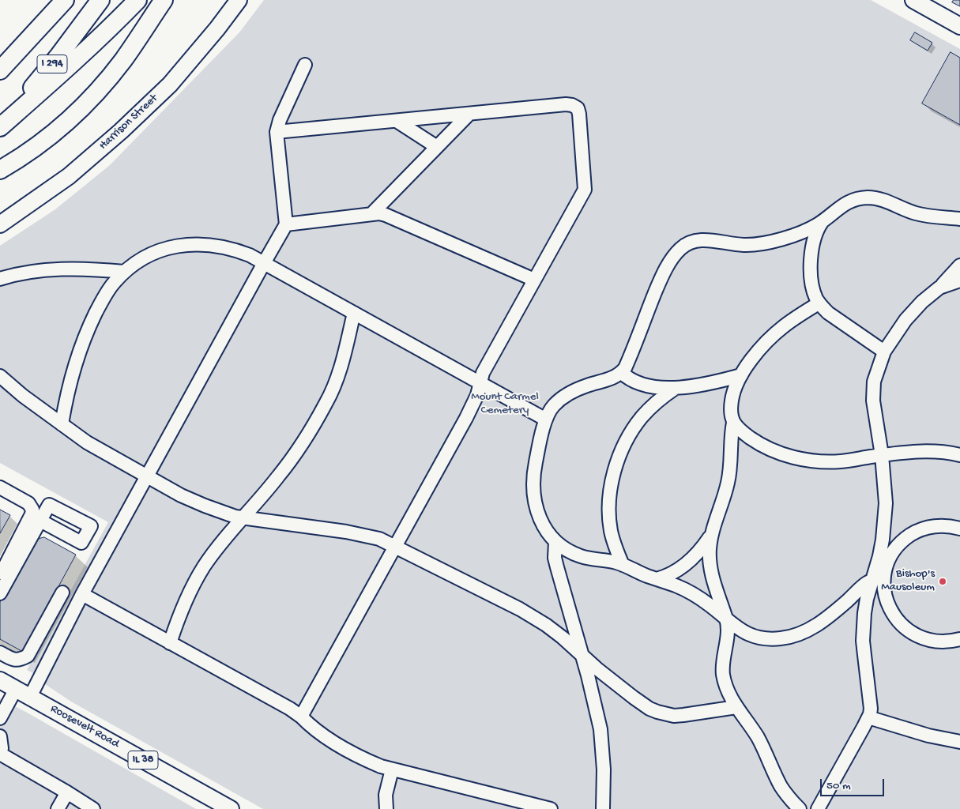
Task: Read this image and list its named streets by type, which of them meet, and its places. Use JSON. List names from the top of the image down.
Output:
{
  "streets": {
    "highway": ["I 294"],
    "main road": ["Harrison Street", "Roosevelt Road", "IL 38"]
  },
  "parks": ["Mount Carmel Cemetery"],
  "places": ["Bishop's Mausoleum"],
  "scale_bar": "50 m"
}
